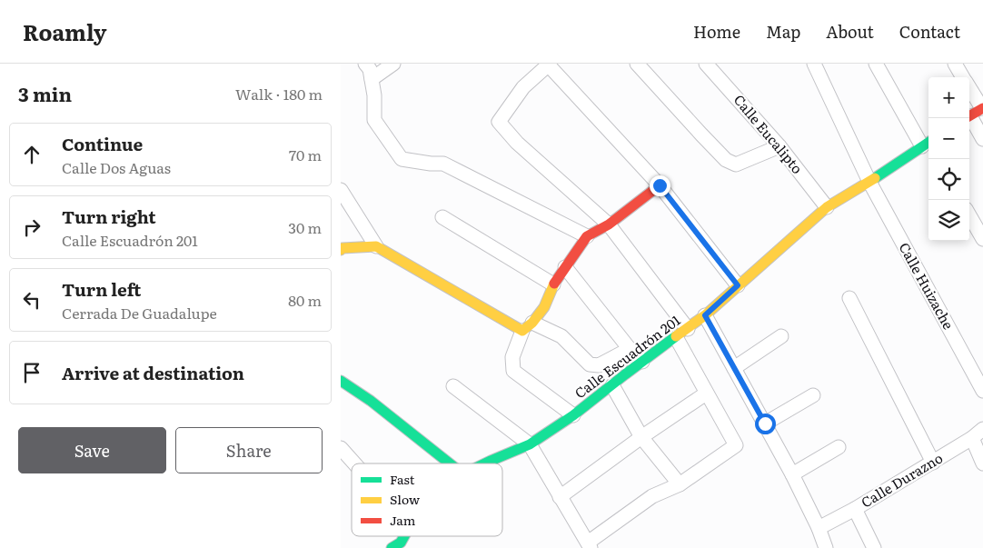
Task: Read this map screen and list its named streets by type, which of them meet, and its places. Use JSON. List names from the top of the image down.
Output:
{
  "streets": {
    "street": [
      "Calle Eucalipto",
      "Calle Huizache",
      "Calle Escuadrón 201",
      "Calle Durazno"
    ]
  },
  "crossings": [
    ["Calle Eucalipto", "Calle Escuadrón 201"],
    ["Calle Huizache", "Calle Escuadrón 201"]
  ],
  "legend": ["Fast", "Slow", "Jam"],
  "page": {
    "header": "Roamly",
    "nav": [
      "Home",
      "Map",
      "About",
      "Contact"
    ],
    "heading": ["3 min", "Walk · 180 m"],
    "map_buttons": ["+", "−"],
    "list": [
      ["Continue", "Calle Dos Aguas", "70 m"],
      ["Turn right", "Calle Escuadrón 201", "30 m"],
      ["Turn left", "Cerrada De Guadalupe", "80 m"],
      "Arrive at destination"
    ],
    "buttons": ["Save", "Share"]
  }
}
